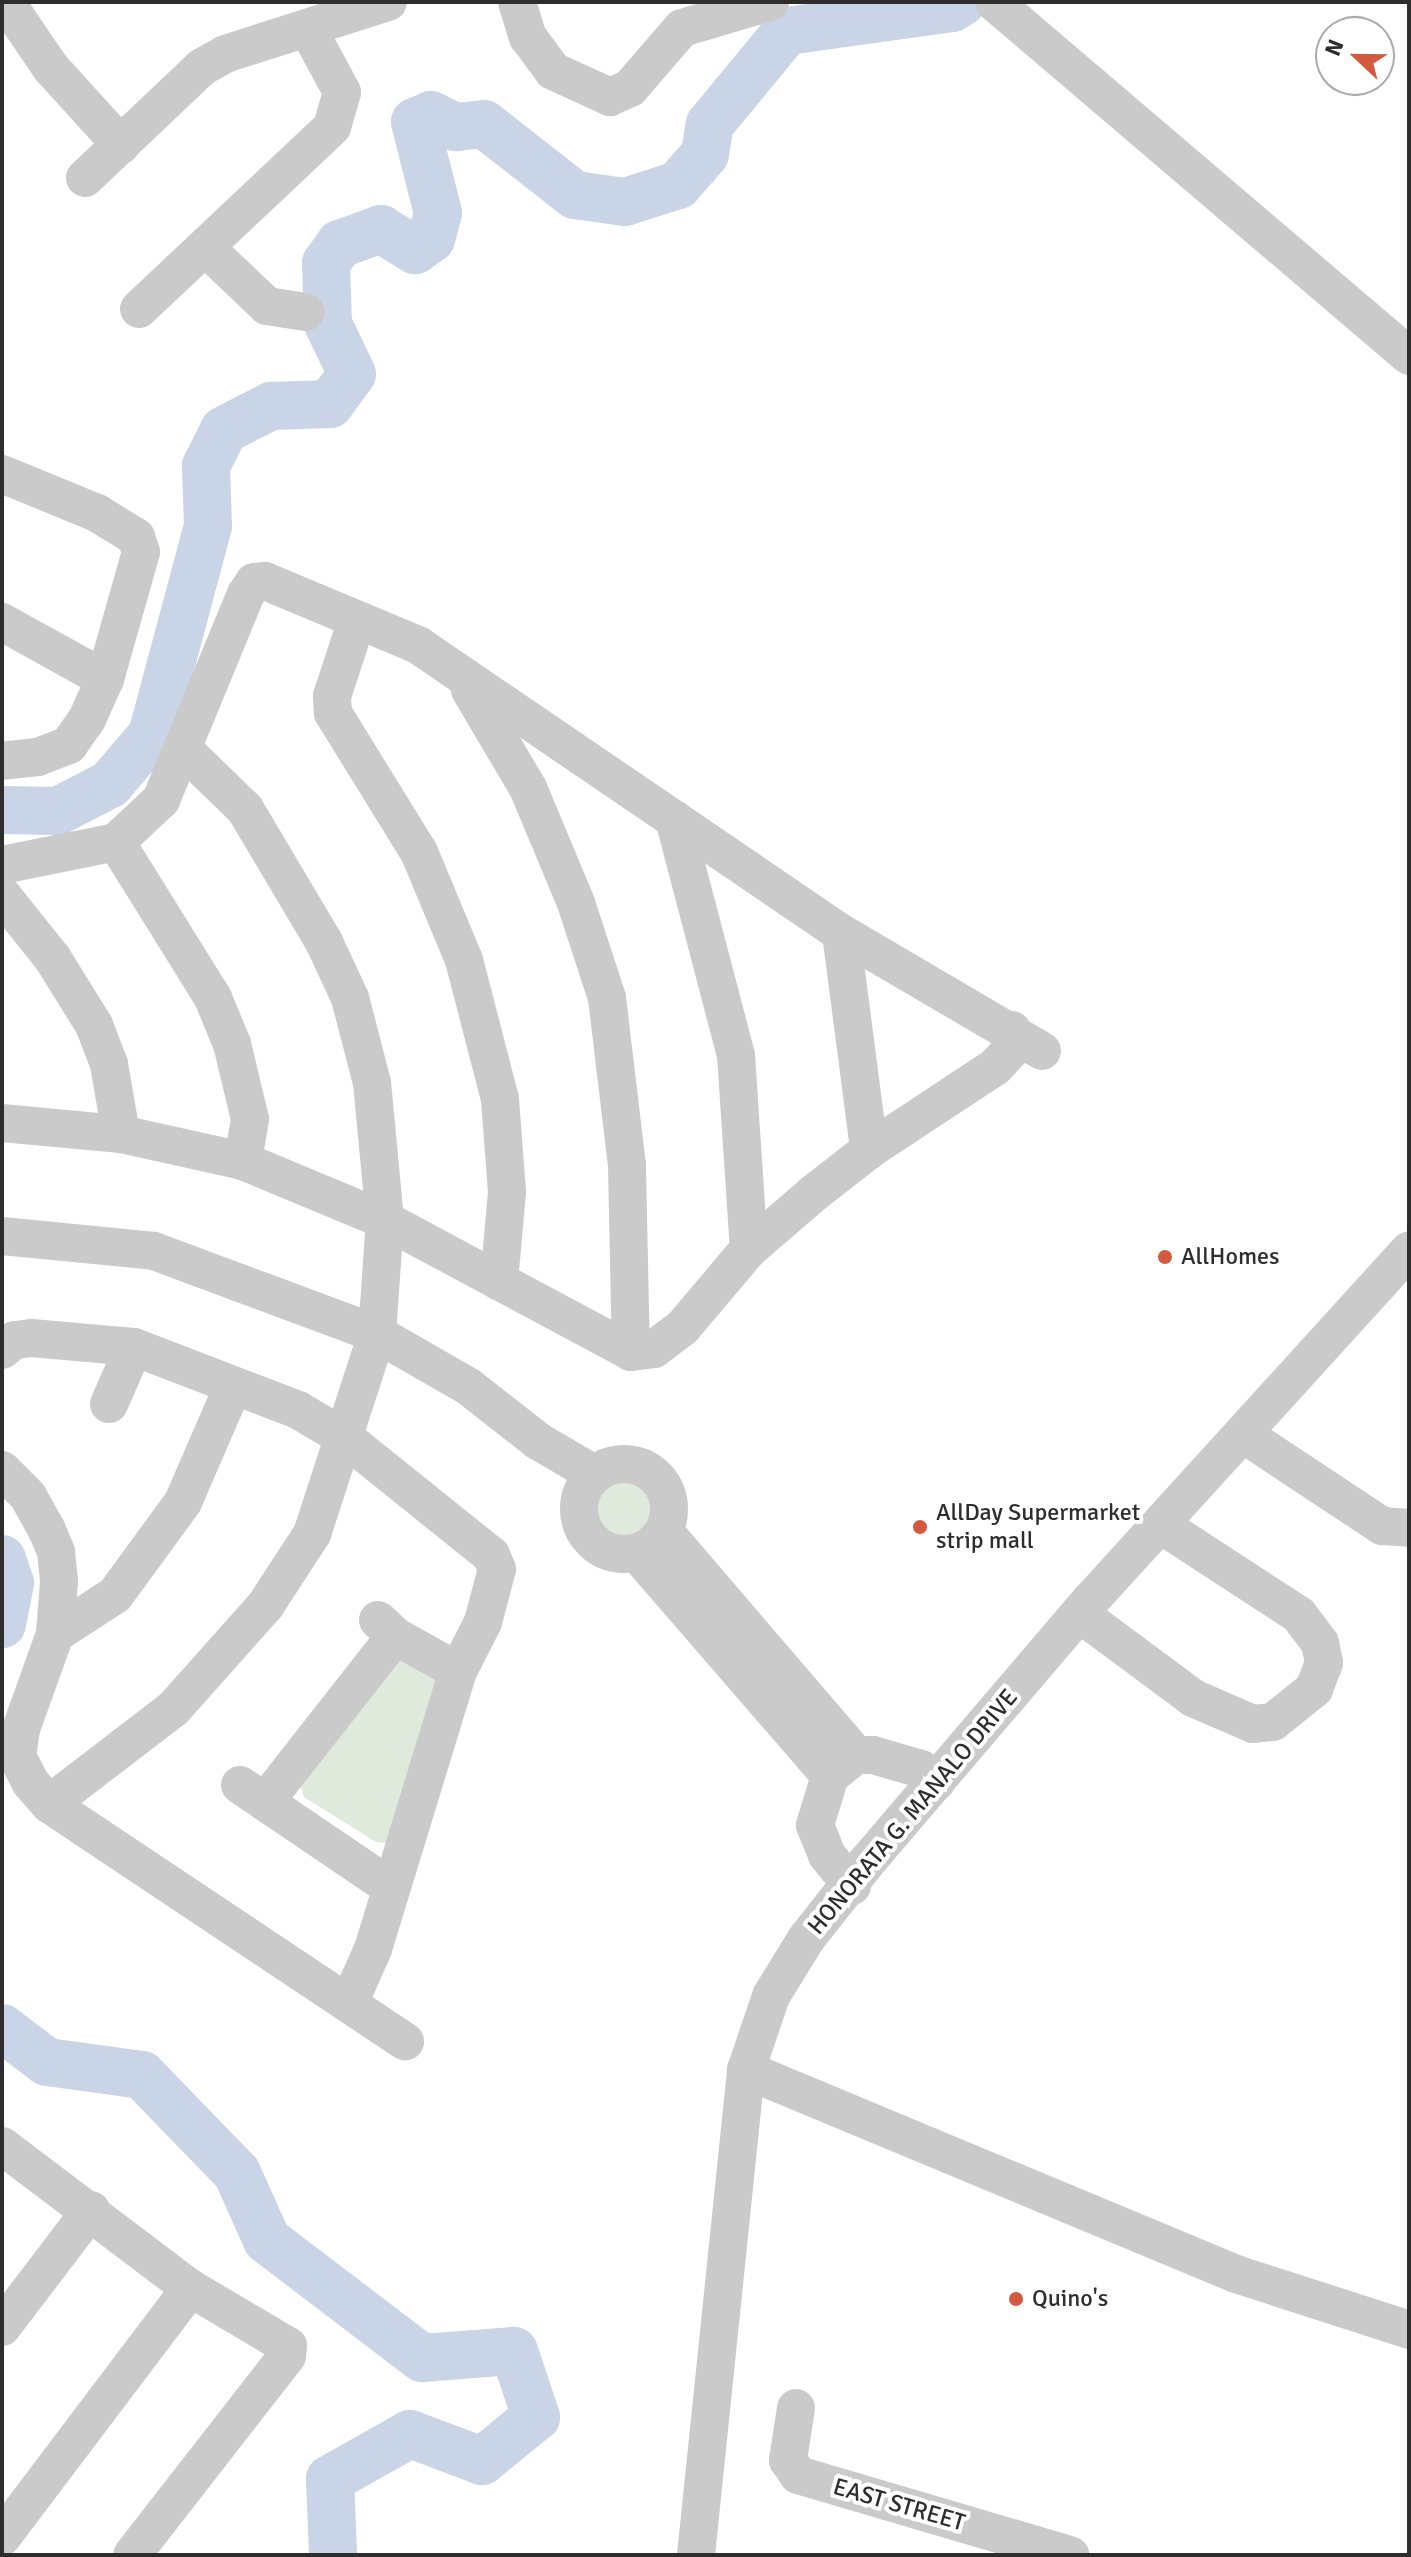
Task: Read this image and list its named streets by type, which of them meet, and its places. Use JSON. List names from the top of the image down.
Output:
{
  "streets": {
    "street": ["HONORATA G. MANALO DRIVE", "EAST STREET"]
  },
  "places": ["AllHomes", "AllDay Supermarket strip mall", "Quino's"],
  "north": "left"
}
